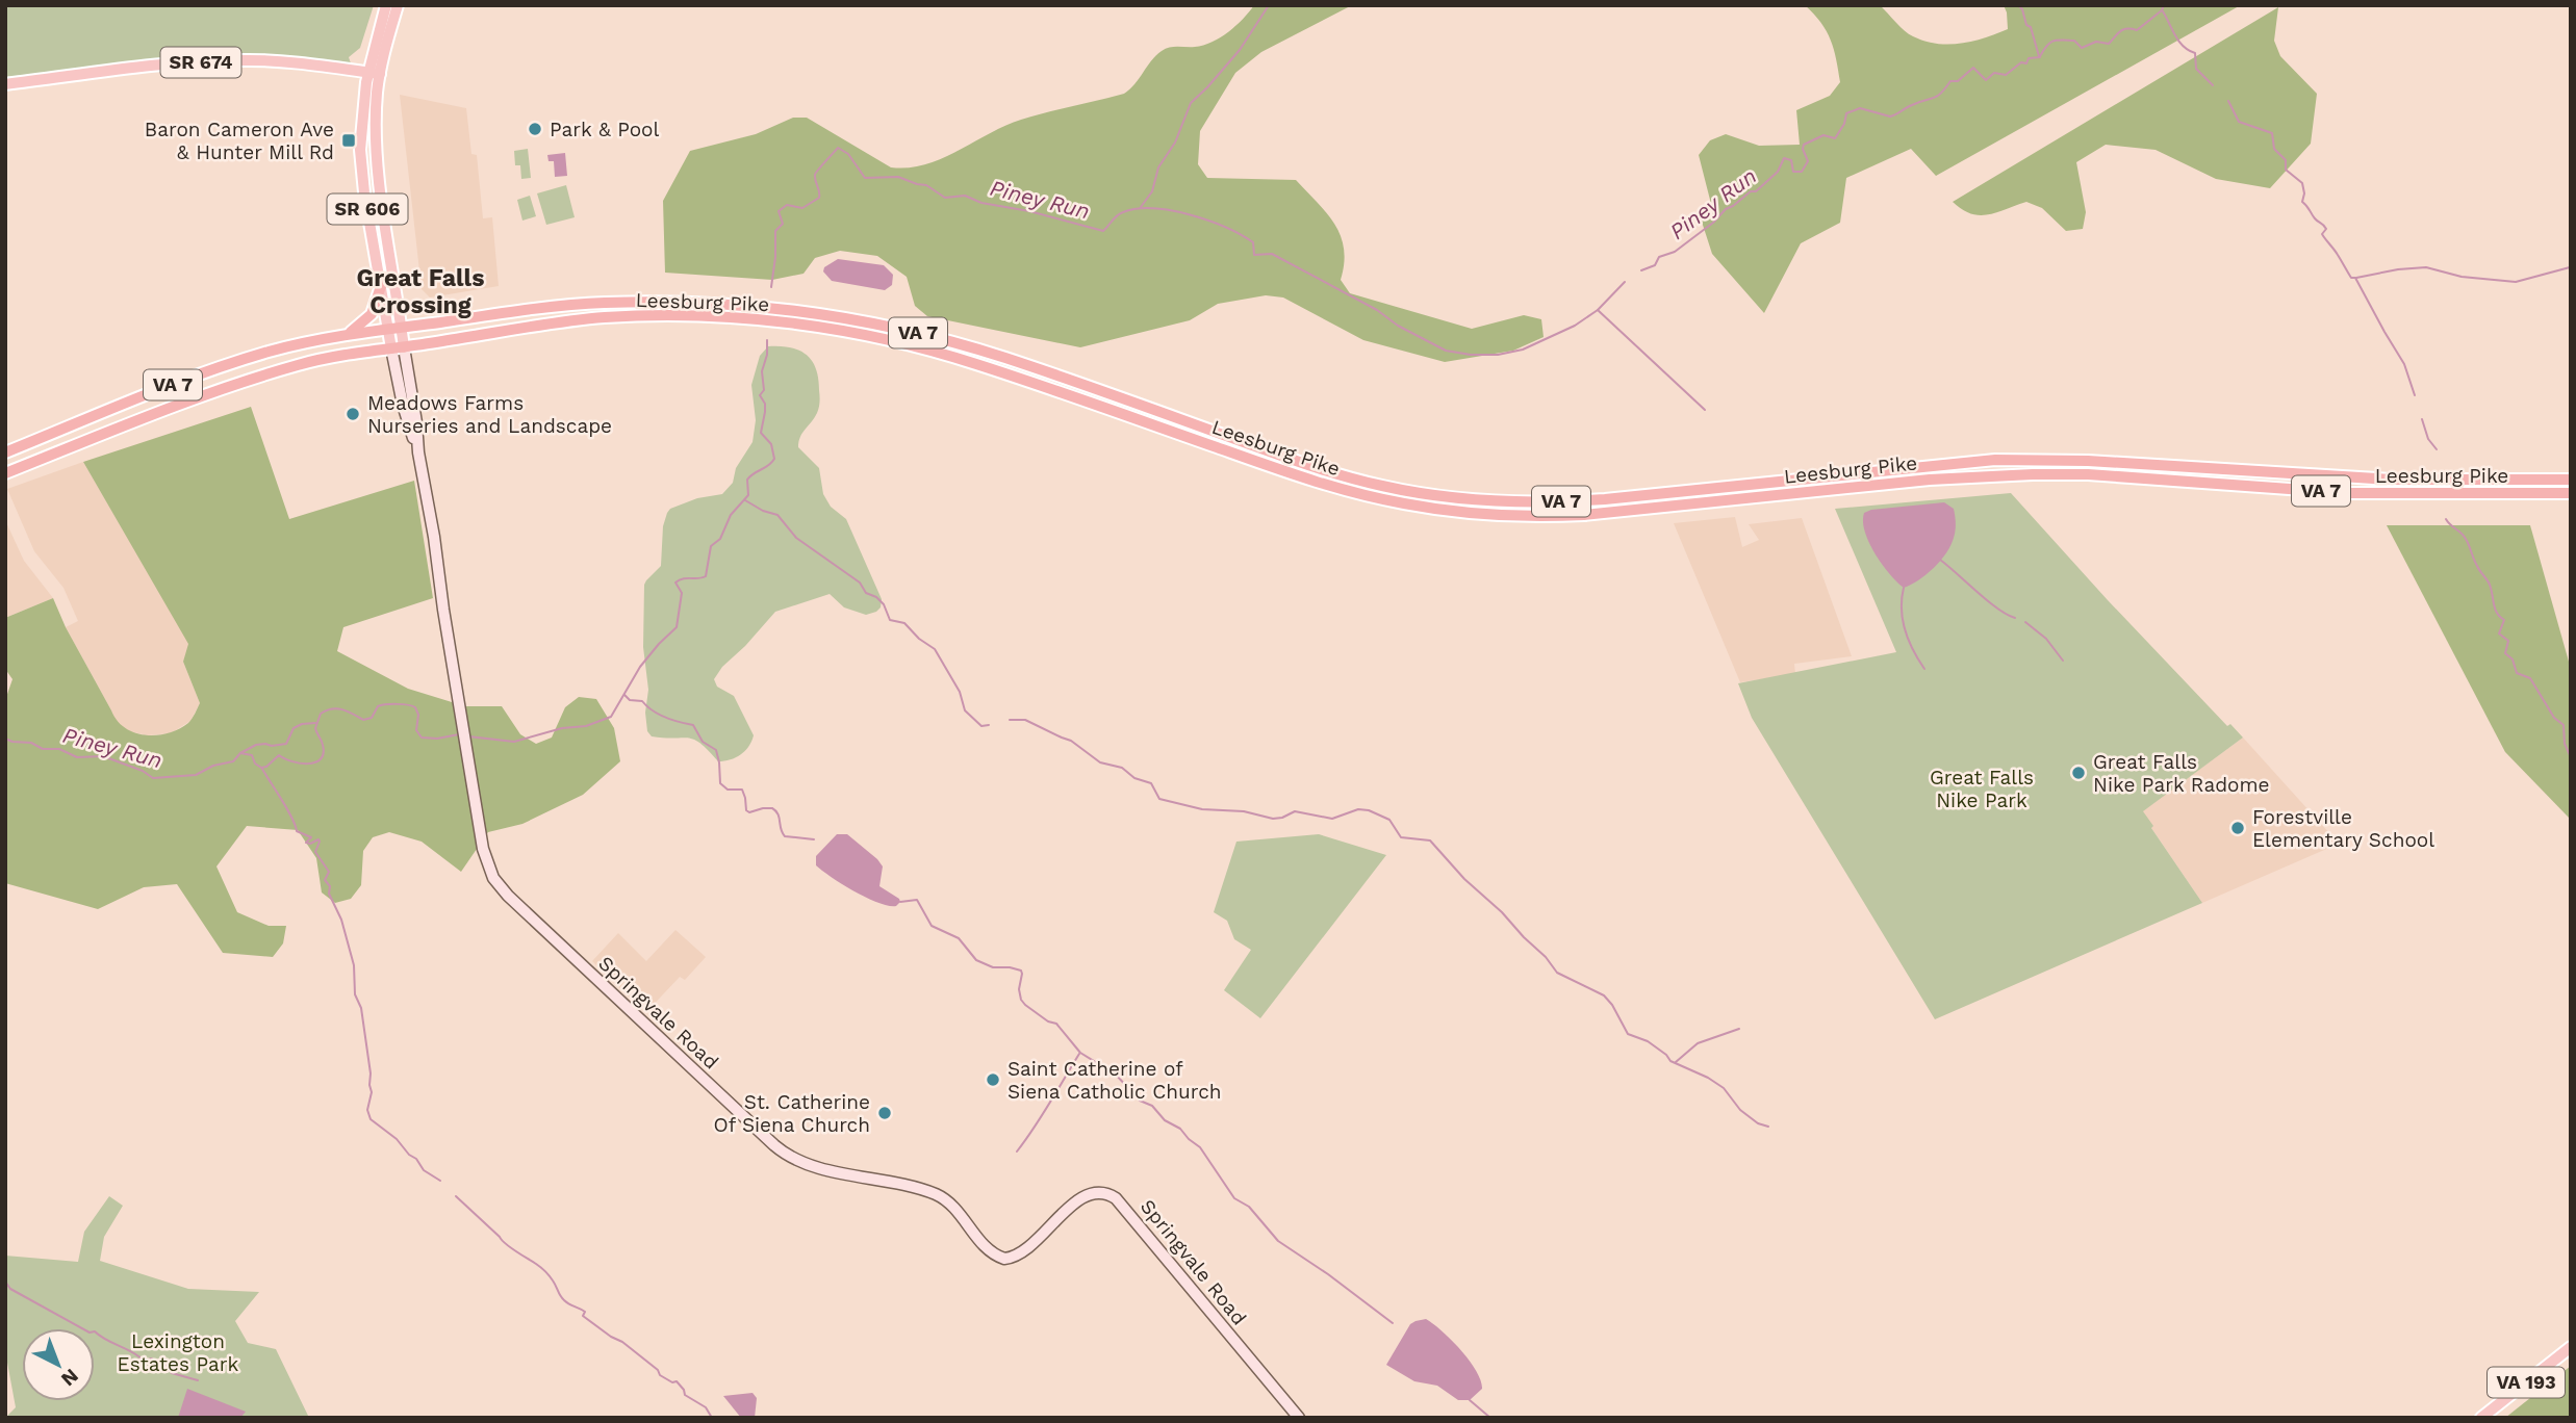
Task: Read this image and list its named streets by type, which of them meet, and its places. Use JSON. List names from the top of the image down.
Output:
{
  "streets": {
    "highway": ["Leesburg Pike", "VA 7"],
    "main road": [
      "SR 674",
      "SR 606",
      "Springvale Road",
      "VA 193"
    ]
  },
  "crossings": [
    ["SR 674", "SR 606"],
    ["SR 606", "Leesburg Pike"],
    ["SR 606", "Springvale Road"],
    ["Leesburg Pike", "Springvale Road"]
  ],
  "districts": ["Great Falls Crossing"],
  "water": ["Piney Run"],
  "parks": ["Great Falls Nike Park", "Lexington Estates Park"],
  "places": {
    "other": [
      "Park & Pool",
      "Meadows Farms Nurseries and Landscape",
      "Great Falls Nike Park Radome",
      "Forestville Elementary School",
      "Saint Catherine of Siena Catholic Church",
      "St. Catherine Of Siena Church"
    ],
    "transit": ["Baron Cameron Ave & Hunter Mill Rd"]
  },
  "north": "bottom right"
}
